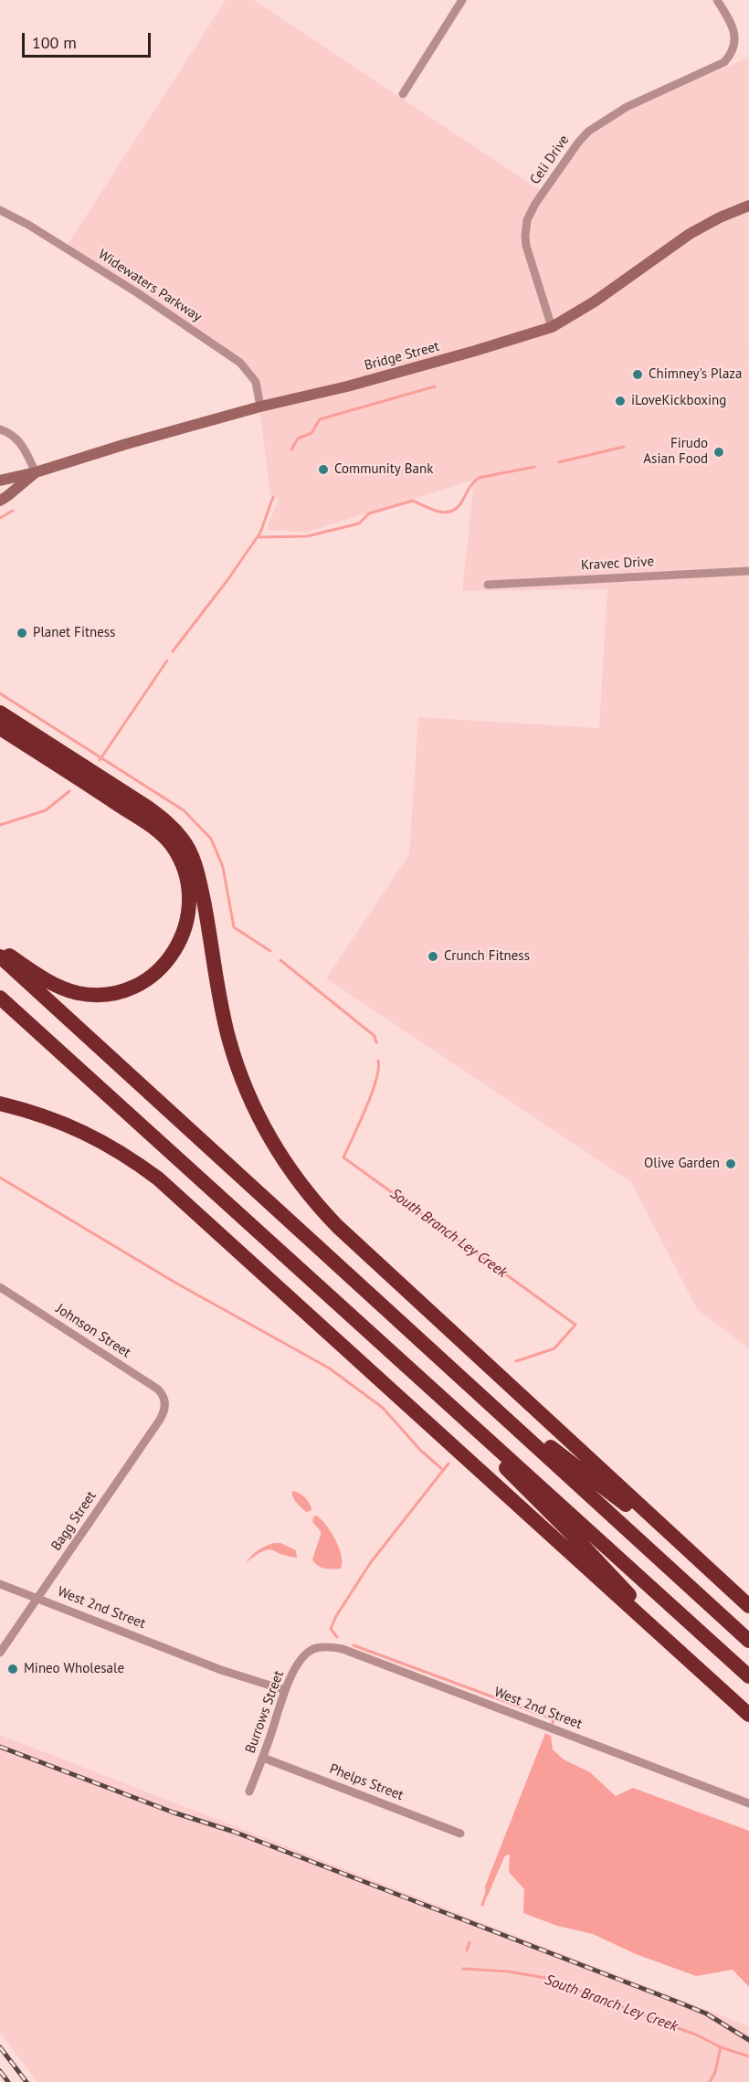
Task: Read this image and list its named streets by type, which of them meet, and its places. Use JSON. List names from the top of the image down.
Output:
{
  "streets": {
    "main road": ["Bridge Street"],
    "street": [
      "Celi Drive",
      "Widewaters Parkway",
      "Kravec Drive",
      "Johnson Street",
      "Bagg Street",
      "West 2nd Street",
      "Burrows Street",
      "Phelps Street"
    ]
  },
  "crossings": [
    ["Celi Drive", "Bridge Street"],
    ["Widewaters Parkway", "Bridge Street"],
    ["Johnson Street", "Bagg Street"],
    ["Bagg Street", "West 2nd Street"],
    ["West 2nd Street", "Burrows Street"],
    ["Burrows Street", "Phelps Street"]
  ],
  "water": ["South Branch Ley Creek"],
  "places": [
    "Chimney's Plaza",
    "iLoveKickboxing",
    "Firudo Asian Food",
    "Community Bank",
    "Planet Fitness",
    "Crunch Fitness",
    "Olive Garden",
    "Mineo Wholesale"
  ],
  "scale_bar": "100 m"
}
